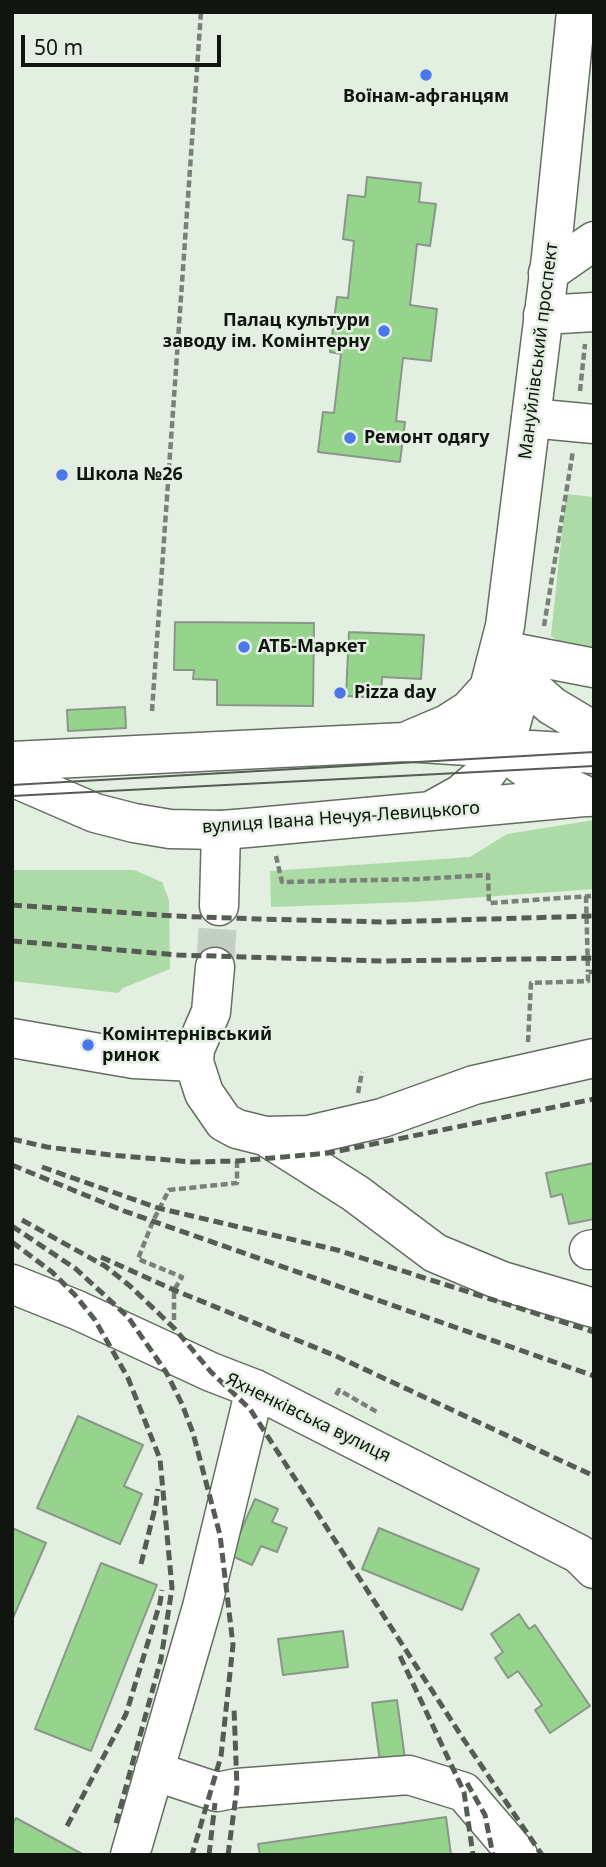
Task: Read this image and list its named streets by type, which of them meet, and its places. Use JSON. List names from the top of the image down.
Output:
{
  "streets": {
    "main road": ["Мануйлівський проспект", "вулиця Івана Нечуя-Левицького", "Яхненківська вулиця"]
  },
  "places": [
    "Воїнам-афганцям",
    "Палац культури заводу ім. Комінтерну",
    "Ремонт одягу",
    "Школа №26",
    "АТБ-Маркет",
    "Pizza day",
    "Комінтернівський ринок"
  ],
  "scale_bar": "50 m"
}
